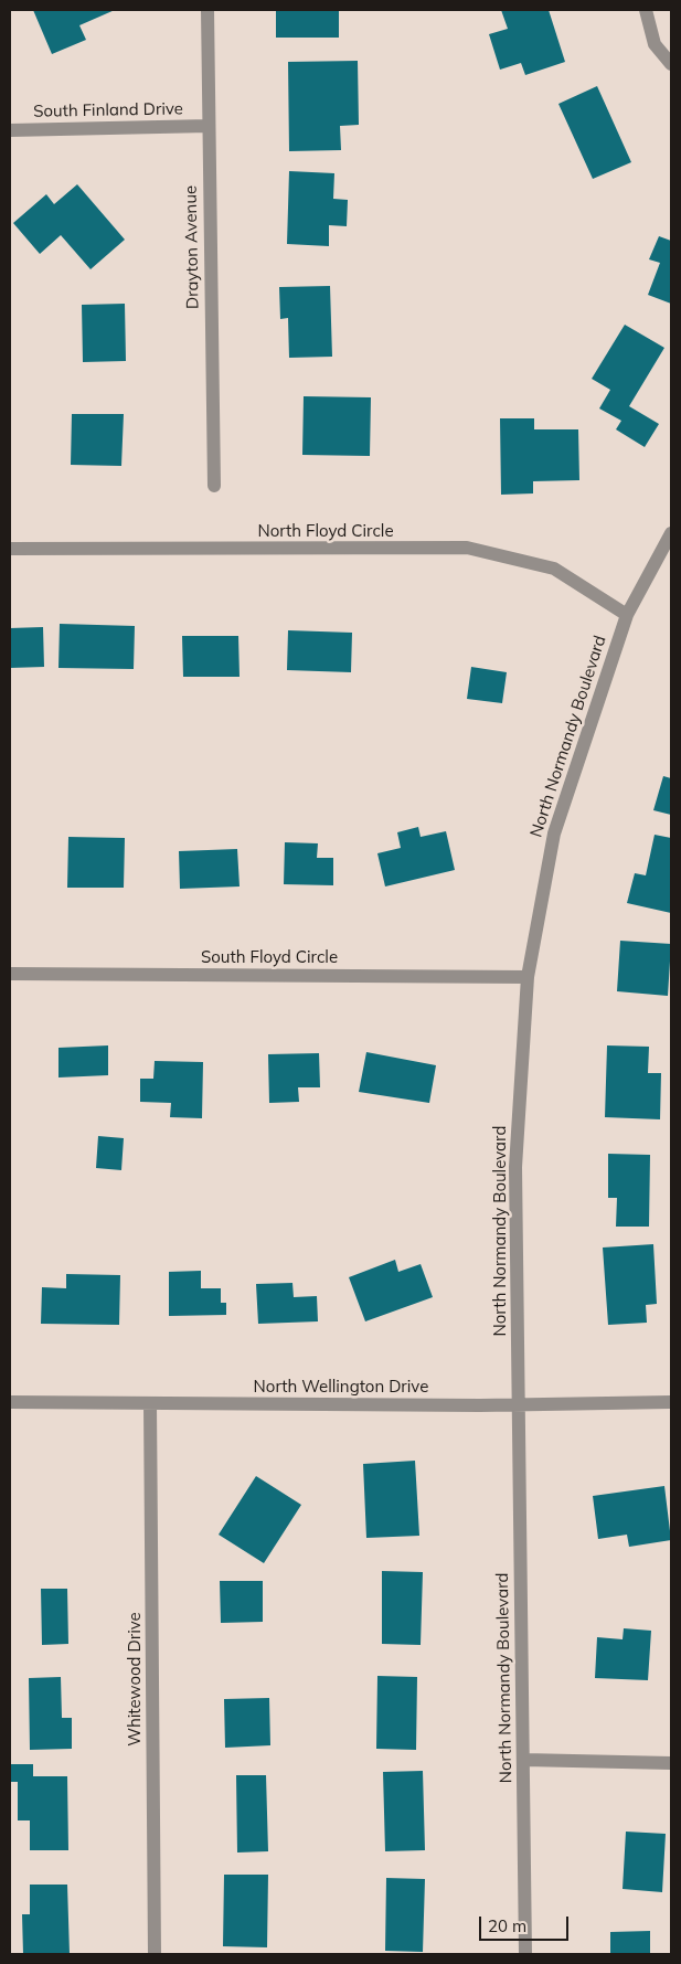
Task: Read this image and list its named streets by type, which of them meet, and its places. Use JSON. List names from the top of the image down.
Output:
{
  "streets": {
    "street": [
      "South Finland Drive",
      "Drayton Avenue",
      "North Floyd Circle",
      "North Normandy Boulevard",
      "South Floyd Circle",
      "North Wellington Drive",
      "Whitewood Drive"
    ]
  },
  "crossings": [
    ["South Finland Drive", "Drayton Avenue"],
    ["North Floyd Circle", "North Normandy Boulevard"],
    ["North Normandy Boulevard", "South Floyd Circle"],
    ["North Normandy Boulevard", "North Wellington Drive"],
    ["North Wellington Drive", "Whitewood Drive"]
  ],
  "scale_bar": "20 m"
}
